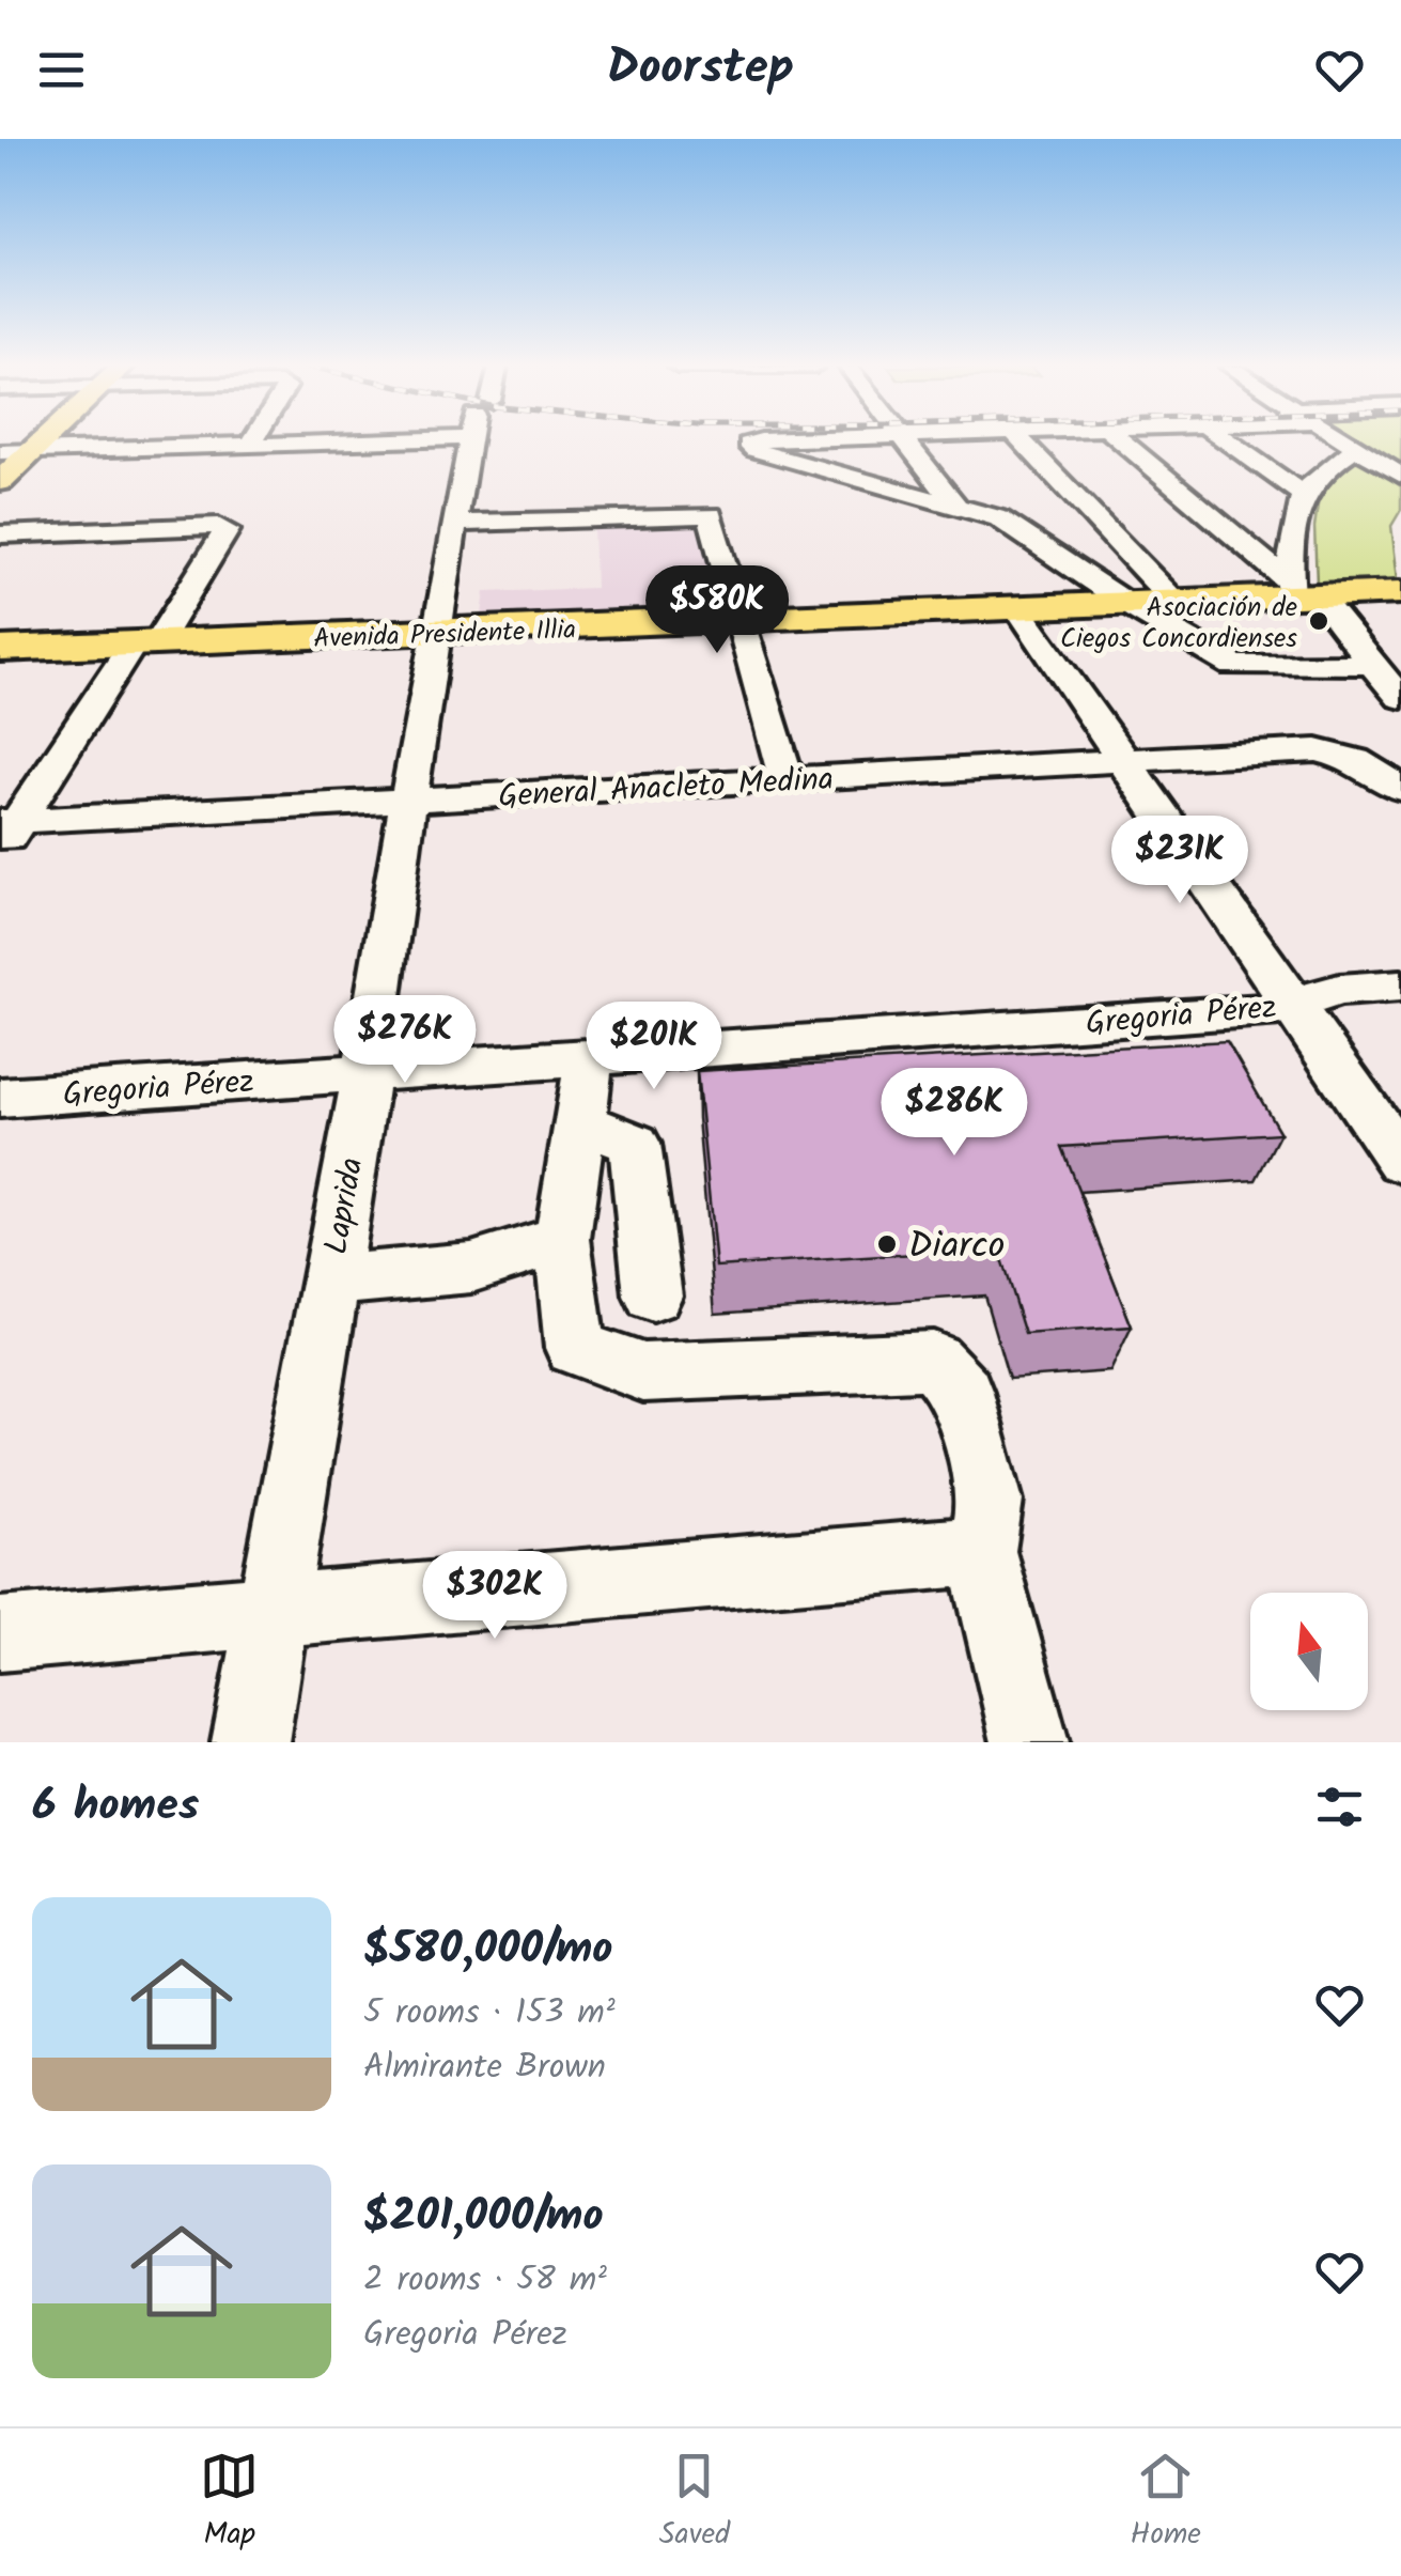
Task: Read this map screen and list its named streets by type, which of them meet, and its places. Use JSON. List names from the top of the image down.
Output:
{
  "streets": {
    "main road": ["Avenida Presidente Illia"],
    "street": ["General Anacleto Medina", "Gregoria Pérez", "Laprida"]
  },
  "crossings": [
    ["Avenida Presidente Illia", "Laprida"],
    ["General Anacleto Medina", "Laprida"],
    ["Gregoria Pérez", "Laprida"]
  ],
  "places": ["Asociación de Ciegos Concordienses", "Diarco"],
  "north": "top",
  "page": {
    "header": "Doorstep",
    "price": [
      "$580K",
      "$231K",
      "$276K",
      "$201K",
      "$286K",
      "$302K"
    ],
    "heading": "6 homes",
    "list": [
      {
        "name": "$580,000/mo",
        "note": "5 rooms · 153 m² · Almirante Brown"
      },
      {
        "name": "$201,000/mo",
        "note": "2 rooms · 58 m² · Gregoria Pérez"
      }
    ],
    "tabs": ["Map", "Saved", "Home"]
  }
}
